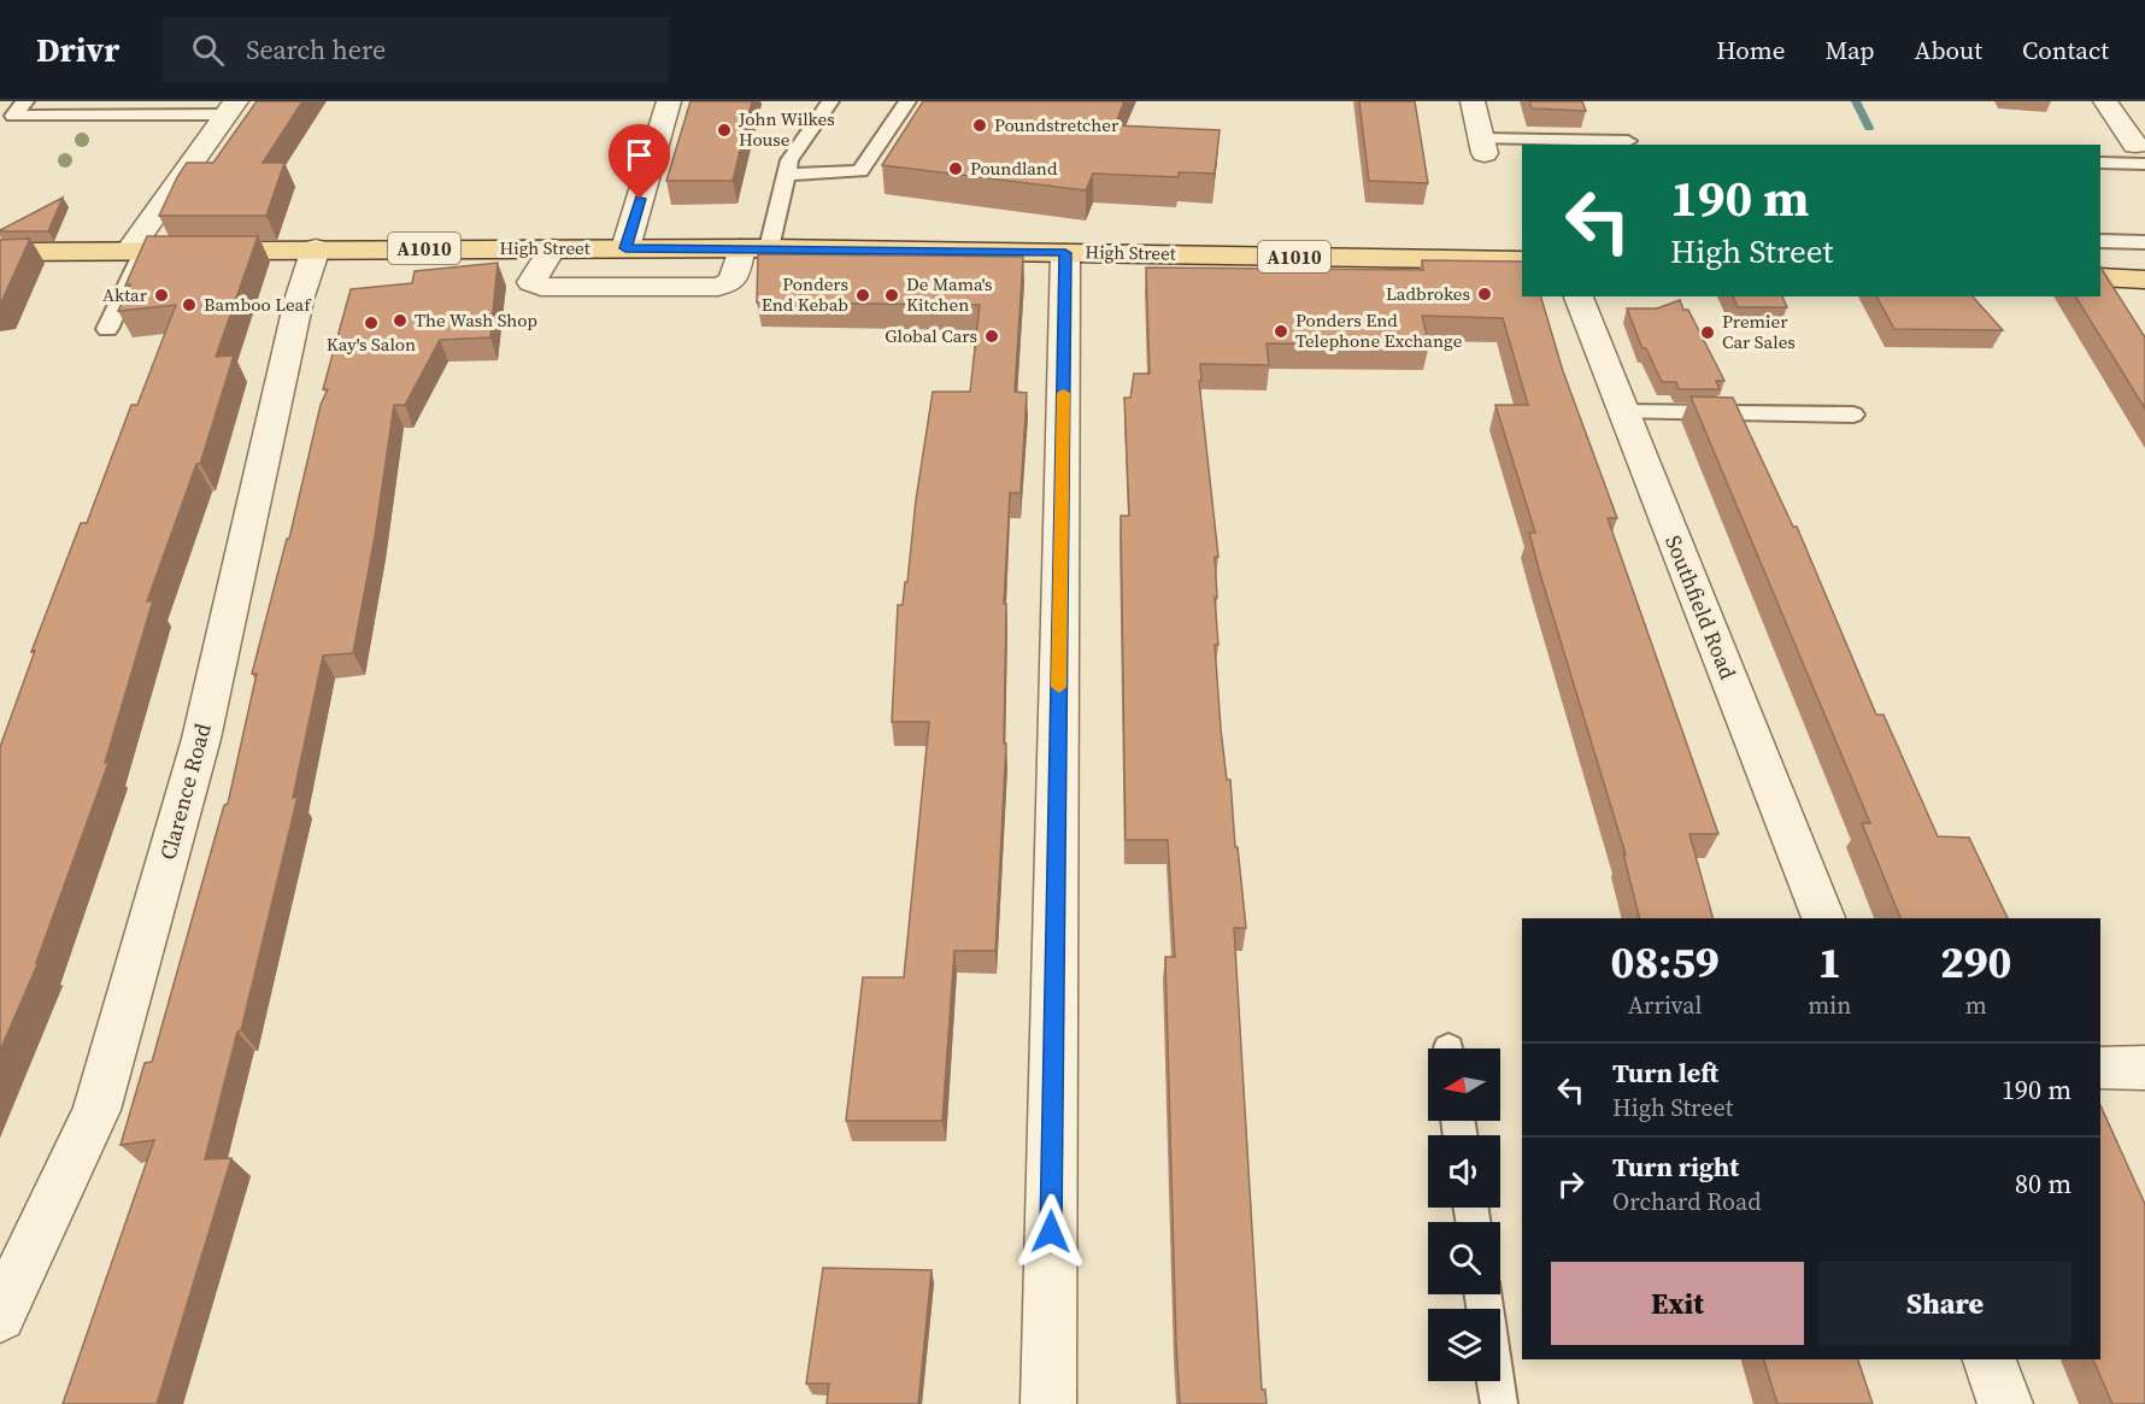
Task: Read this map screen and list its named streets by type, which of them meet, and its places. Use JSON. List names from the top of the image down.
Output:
{
  "streets": {
    "main road": ["A1010", "High Street"],
    "street": ["Southfield Road", "Clarence Road"]
  },
  "crossings": [
    ["High Street", "Clarence Road"]
  ],
  "places": [
    "Poundstretcher",
    "John Wilkes House",
    "Poundland",
    "Ladbrokes",
    "Aktar",
    "Ponders End Kebab",
    "De Mama's Kitchen",
    "Bamboo Leaf",
    "The Wash Shop",
    "Kay's Salon",
    "Ponders End Telephone Exchange",
    "Premier Car Sales",
    "Global Cars"
  ],
  "north": "left",
  "page": {
    "header": "Drivr",
    "search": "Search here",
    "nav": [
      "Home",
      "Map",
      "About",
      "Contact"
    ],
    "turn": ["190 m", "High Street"],
    "eta": [
      "08:59",
      "Arrival",
      "1",
      "min",
      "290",
      "m"
    ],
    "list": [
      {
        "name": "Turn left",
        "note": "High Street",
        "value": "190 m"
      },
      {
        "name": "Turn right",
        "note": "Orchard Road",
        "value": "80 m"
      }
    ],
    "buttons": ["Exit", "Share"]
  }
}
